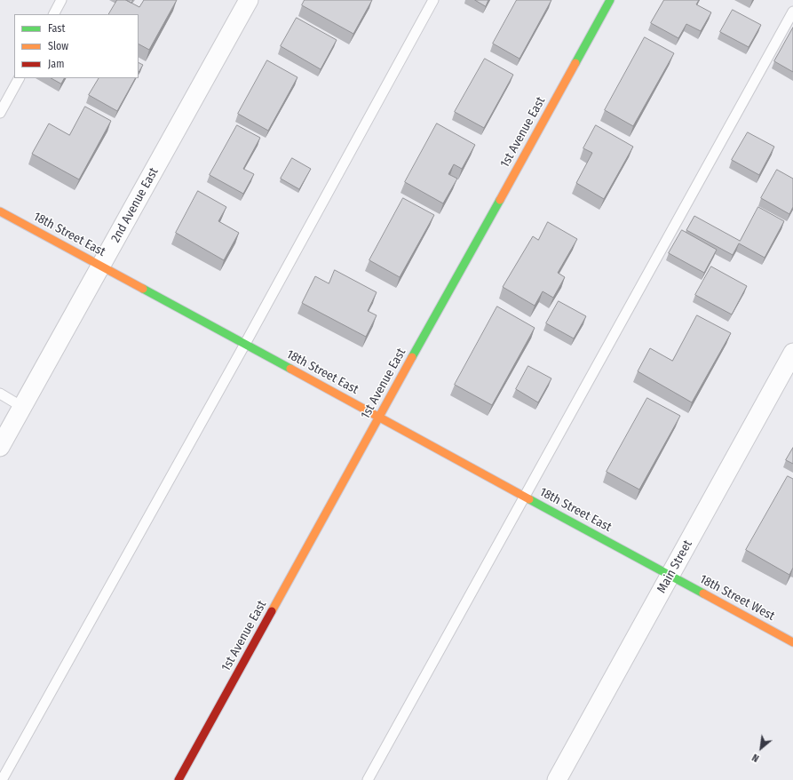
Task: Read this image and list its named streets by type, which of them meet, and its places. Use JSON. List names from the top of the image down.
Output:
{
  "streets": {
    "street": [
      "1st Avenue East",
      "2nd Avenue East",
      "18th Street East",
      "Main Street",
      "18th Street West"
    ]
  },
  "crossings": [
    ["1st Avenue East", "18th Street East"],
    ["2nd Avenue East", "18th Street East"],
    ["18th Street East", "Main Street"],
    ["18th Street East", "18th Street West"],
    ["Main Street", "18th Street West"]
  ],
  "legend": ["Fast", "Slow", "Jam"],
  "north": "bottom left"
}
